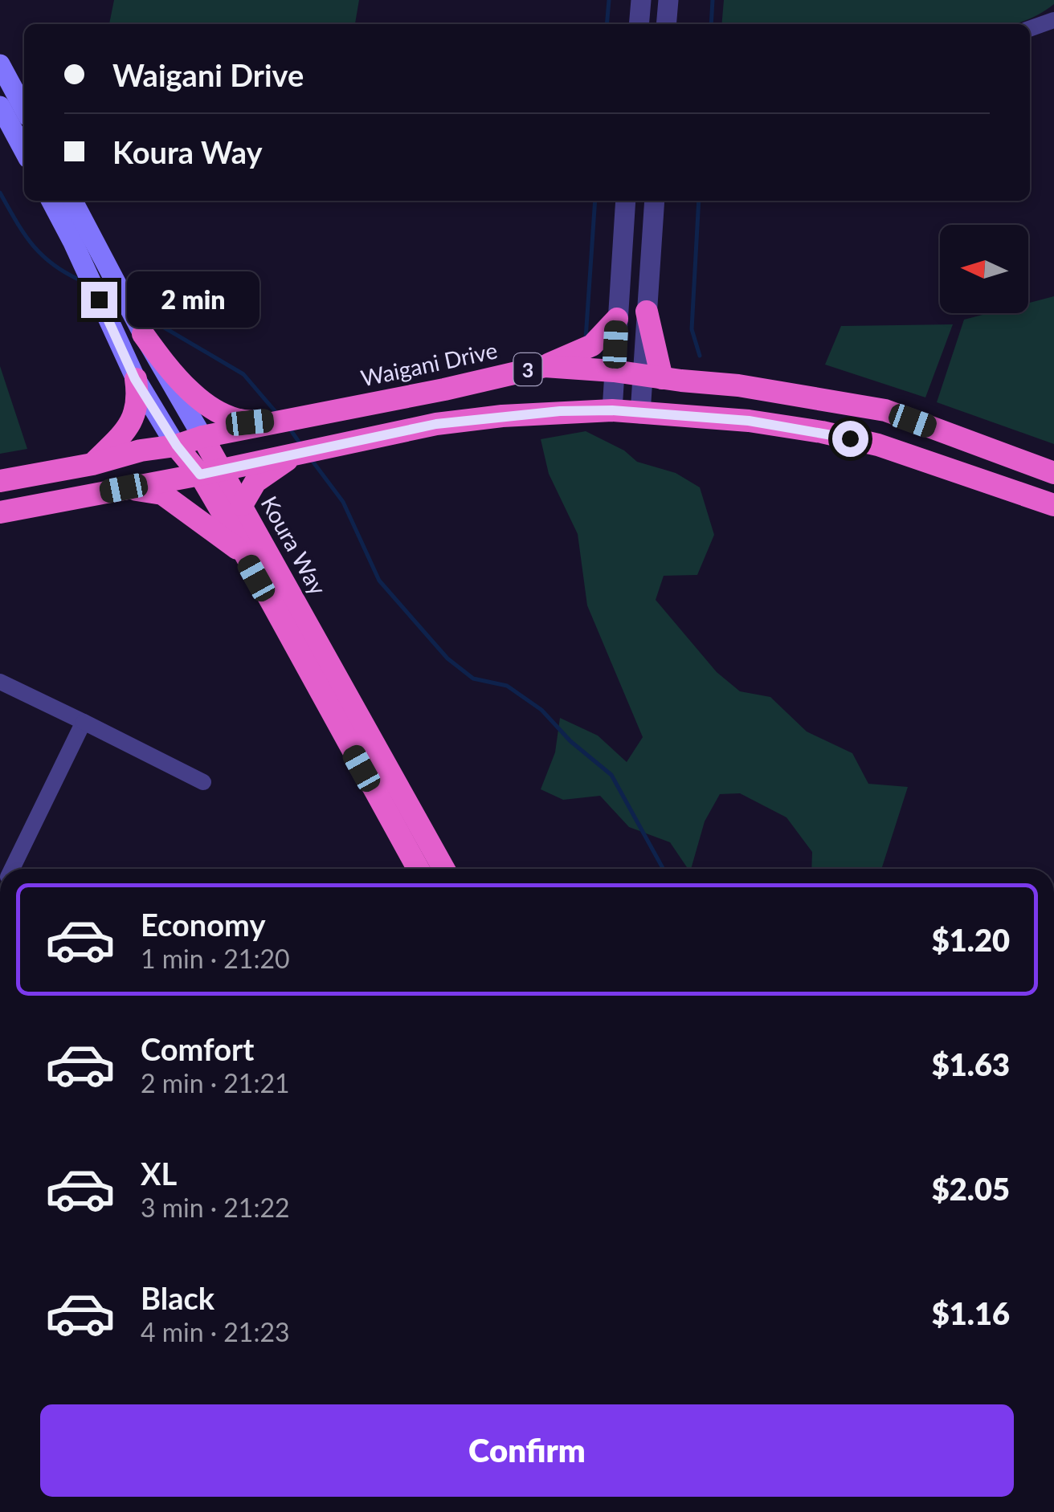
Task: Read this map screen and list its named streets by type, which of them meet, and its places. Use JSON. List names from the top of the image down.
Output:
{
  "streets": {
    "highway": ["Waigani Drive", "3", "Koura Way"]
  },
  "crossings": [
    ["Waigani Drive", "Koura Way"],
    ["3", "Koura Way"]
  ],
  "north": "left",
  "page": {
    "banner": ["Waigani Drive", "Koura Way"],
    "bubble": "2 min",
    "list": [
      {
        "name": "Economy",
        "note": "1 min · 21:20",
        "value": "$1.20"
      },
      {
        "name": "Comfort",
        "note": "2 min · 21:21",
        "value": "$1.63"
      },
      {
        "name": "XL",
        "note": "3 min · 21:22",
        "value": "$2.05"
      },
      {
        "name": "Black",
        "note": "4 min · 21:23",
        "value": "$1.16"
      }
    ],
    "buttons": "Confirm"
  }
}
